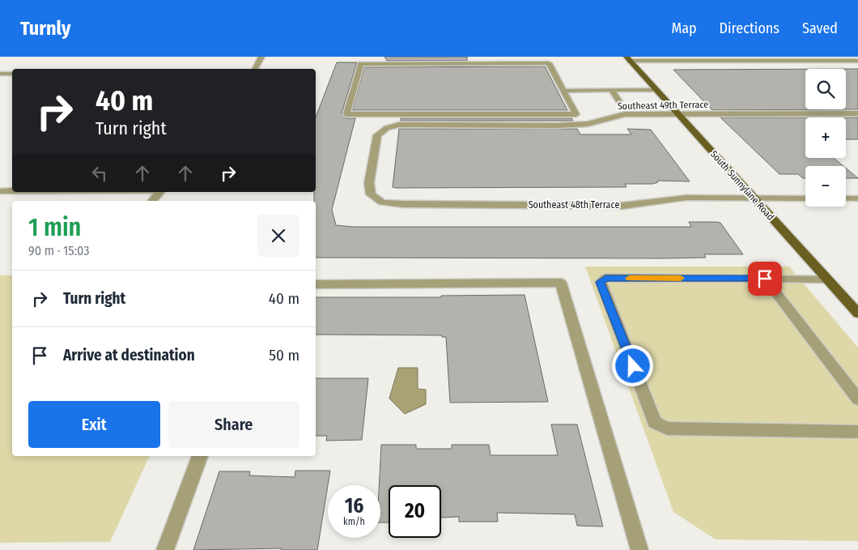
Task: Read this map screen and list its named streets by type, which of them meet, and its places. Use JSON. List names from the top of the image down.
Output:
{
  "streets": {
    "main road": ["South Sunnylane Road"],
    "street": ["Southeast 49th Terrace", "Southeast 48th Terrace"]
  },
  "crossings": [
    ["Southeast 49th Terrace", "South Sunnylane Road"],
    ["Southeast 49th Terrace", "Southeast 48th Terrace"],
    ["South Sunnylane Road", "Southeast 48th Terrace"]
  ],
  "page": {
    "header": "Turnly",
    "nav": ["Map", "Directions", "Saved"],
    "map_buttons": ["+", "−"],
    "turn": ["40 m", "Turn right"],
    "heading": ["1 min", "90 m · 15:03"],
    "list": [
      {
        "name": "Turn right",
        "value": "40 m"
      },
      {
        "name": "Arrive at destination",
        "value": "50 m"
      }
    ],
    "buttons": ["Exit", "Share"],
    "speed": "16 km/h",
    "limit": "20"
  }
}
